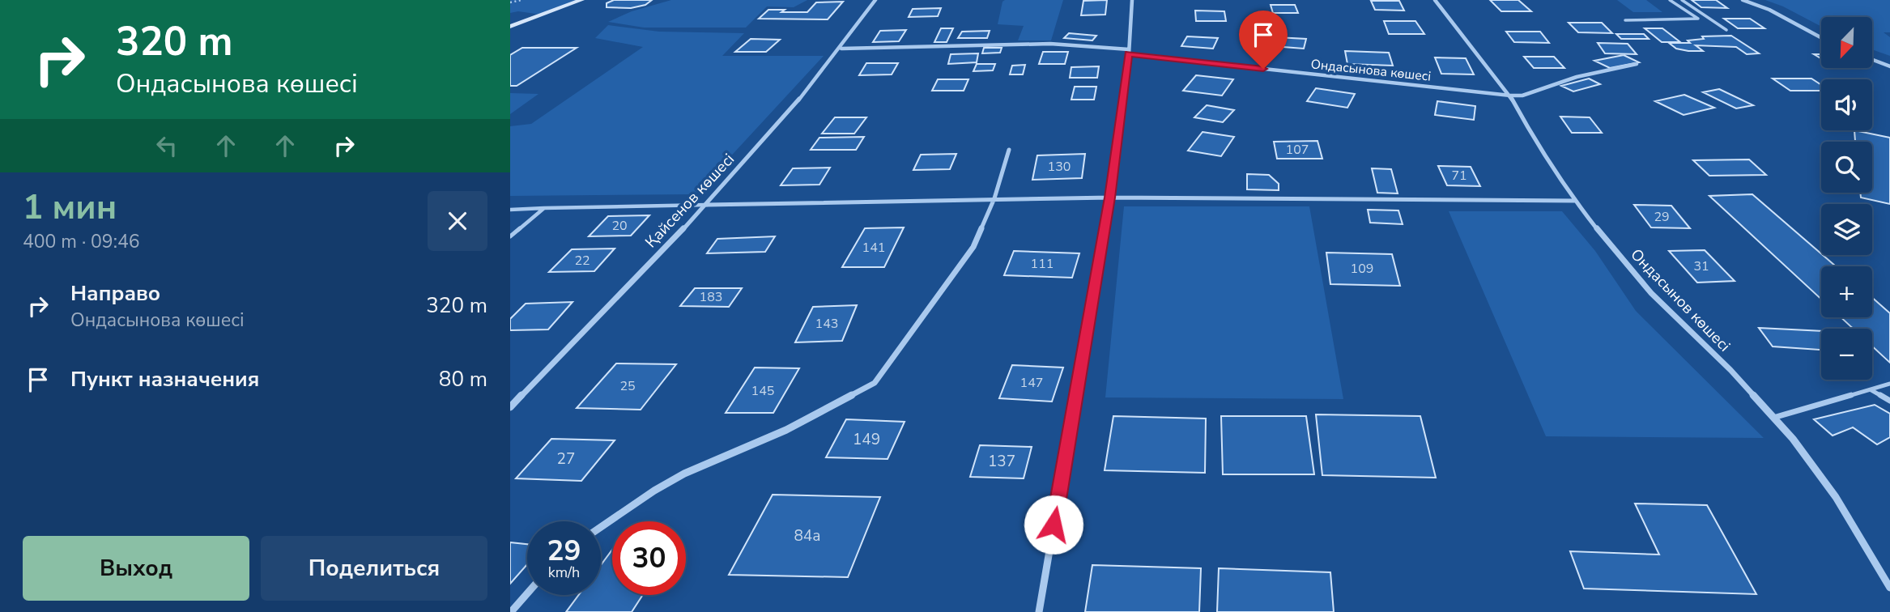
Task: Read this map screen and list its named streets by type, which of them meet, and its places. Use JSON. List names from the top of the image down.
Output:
{
  "streets": {
    "street": ["Ондасынова көшесі", "Қайсенов көшесі", "Ондасынов көшесі"]
  },
  "crossings": [
    ["Ондасынова көшесі", "Қайсенов көшесі"],
    ["Ондасынова көшесі", "Ондасынов көшесі"]
  ],
  "house_numbers": [
    "107",
    "130",
    "71",
    "29",
    "20",
    "141",
    "22",
    "111",
    "31",
    "109",
    "183",
    "143",
    "147",
    "25",
    "145",
    "149",
    "27",
    "137",
    "84а"
  ],
  "north": "bottom left",
  "page": {
    "turn": ["320 m", "Ондасынова көшесі"],
    "map_buttons": ["+", "−"],
    "heading": ["1 мин", "400 m · 09:46"],
    "list": [
      {
        "name": "Направо",
        "note": "Ондасынова көшесі",
        "value": "320 m"
      },
      {
        "name": "Пункт назначения",
        "value": "80 m"
      }
    ],
    "speed": "29 km/h",
    "limit": "30",
    "buttons": ["Выход", "Поделиться"]
  }
}
